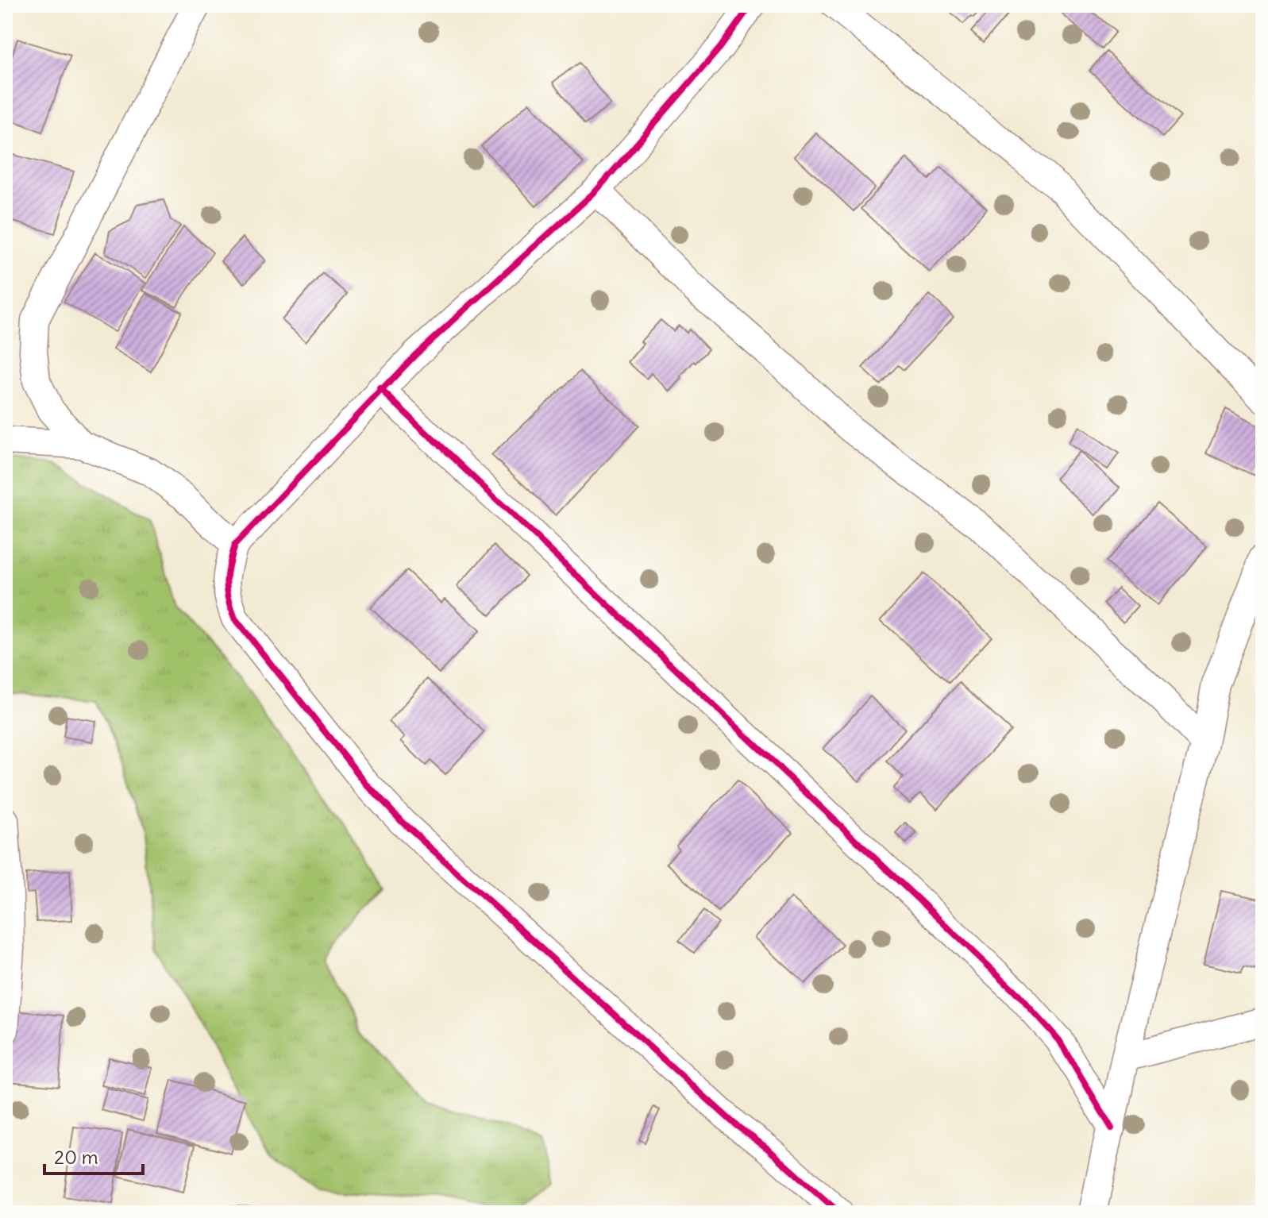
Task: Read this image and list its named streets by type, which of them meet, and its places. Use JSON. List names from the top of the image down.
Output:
{
  "scale_bar": "20 m"
}
